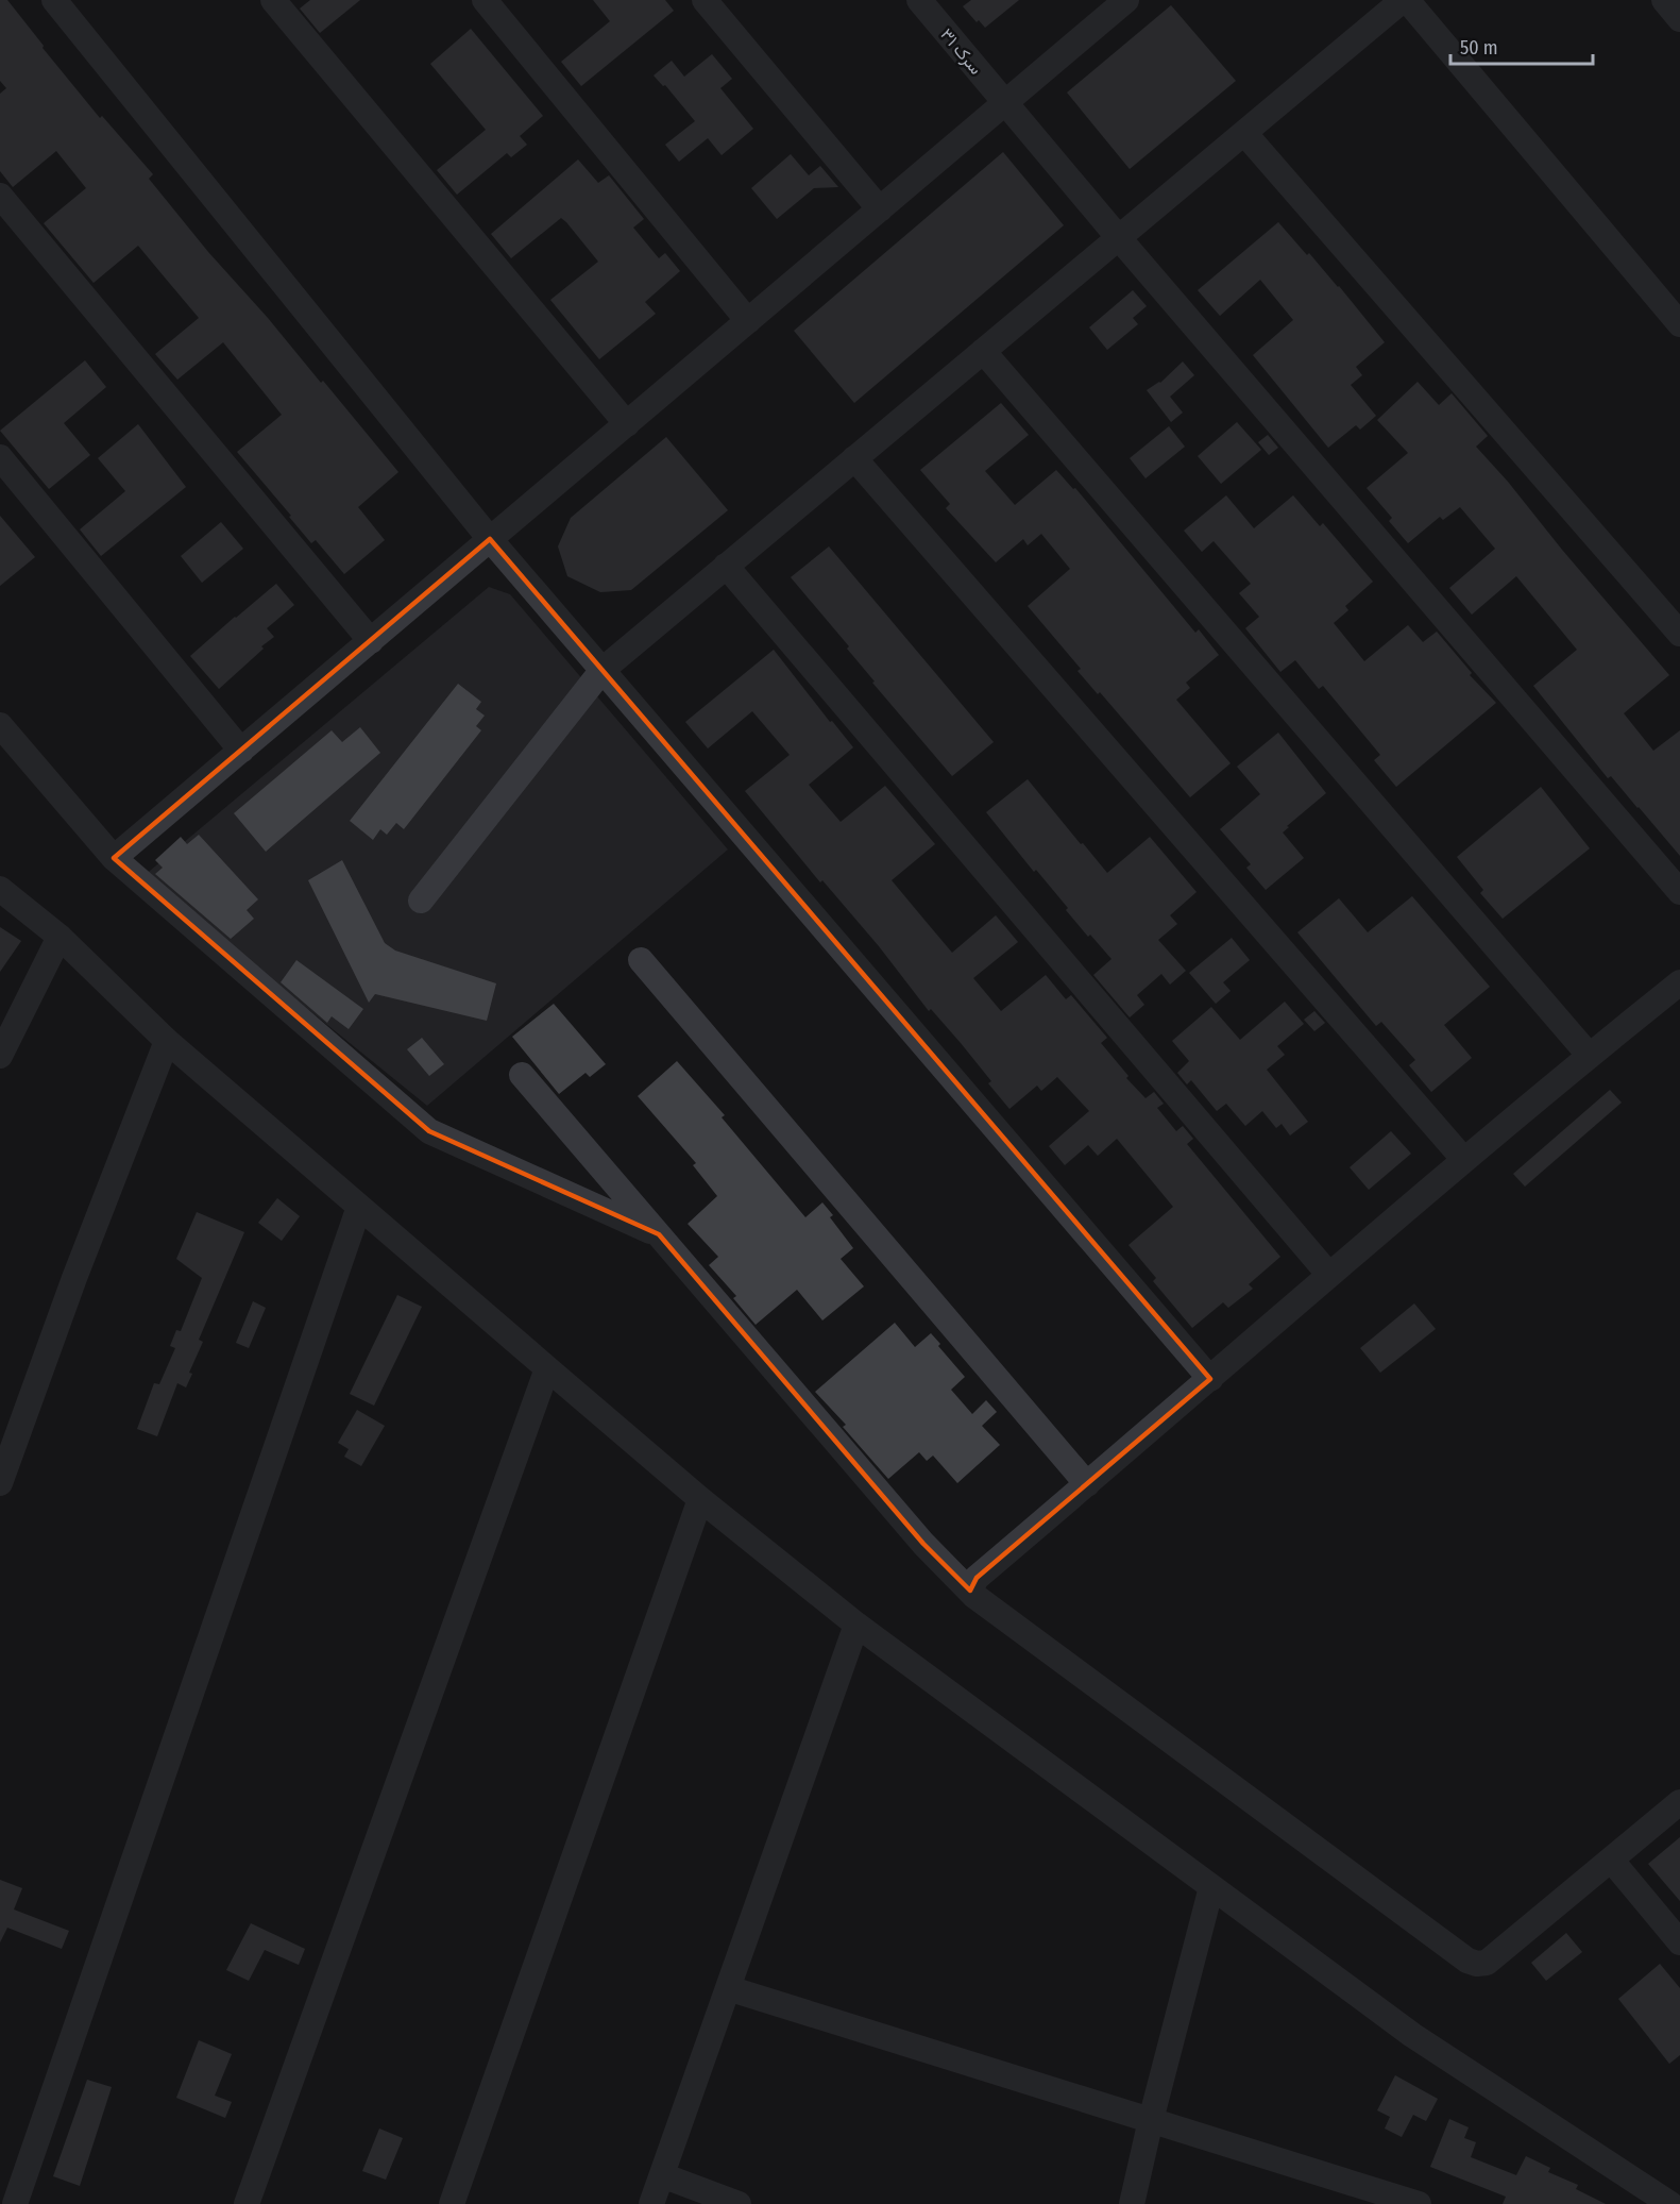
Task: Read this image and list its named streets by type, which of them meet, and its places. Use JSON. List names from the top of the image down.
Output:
{
  "streets": {
    "street": ["سرک ۳۱"]
  },
  "scale_bar": "50 m"
}
